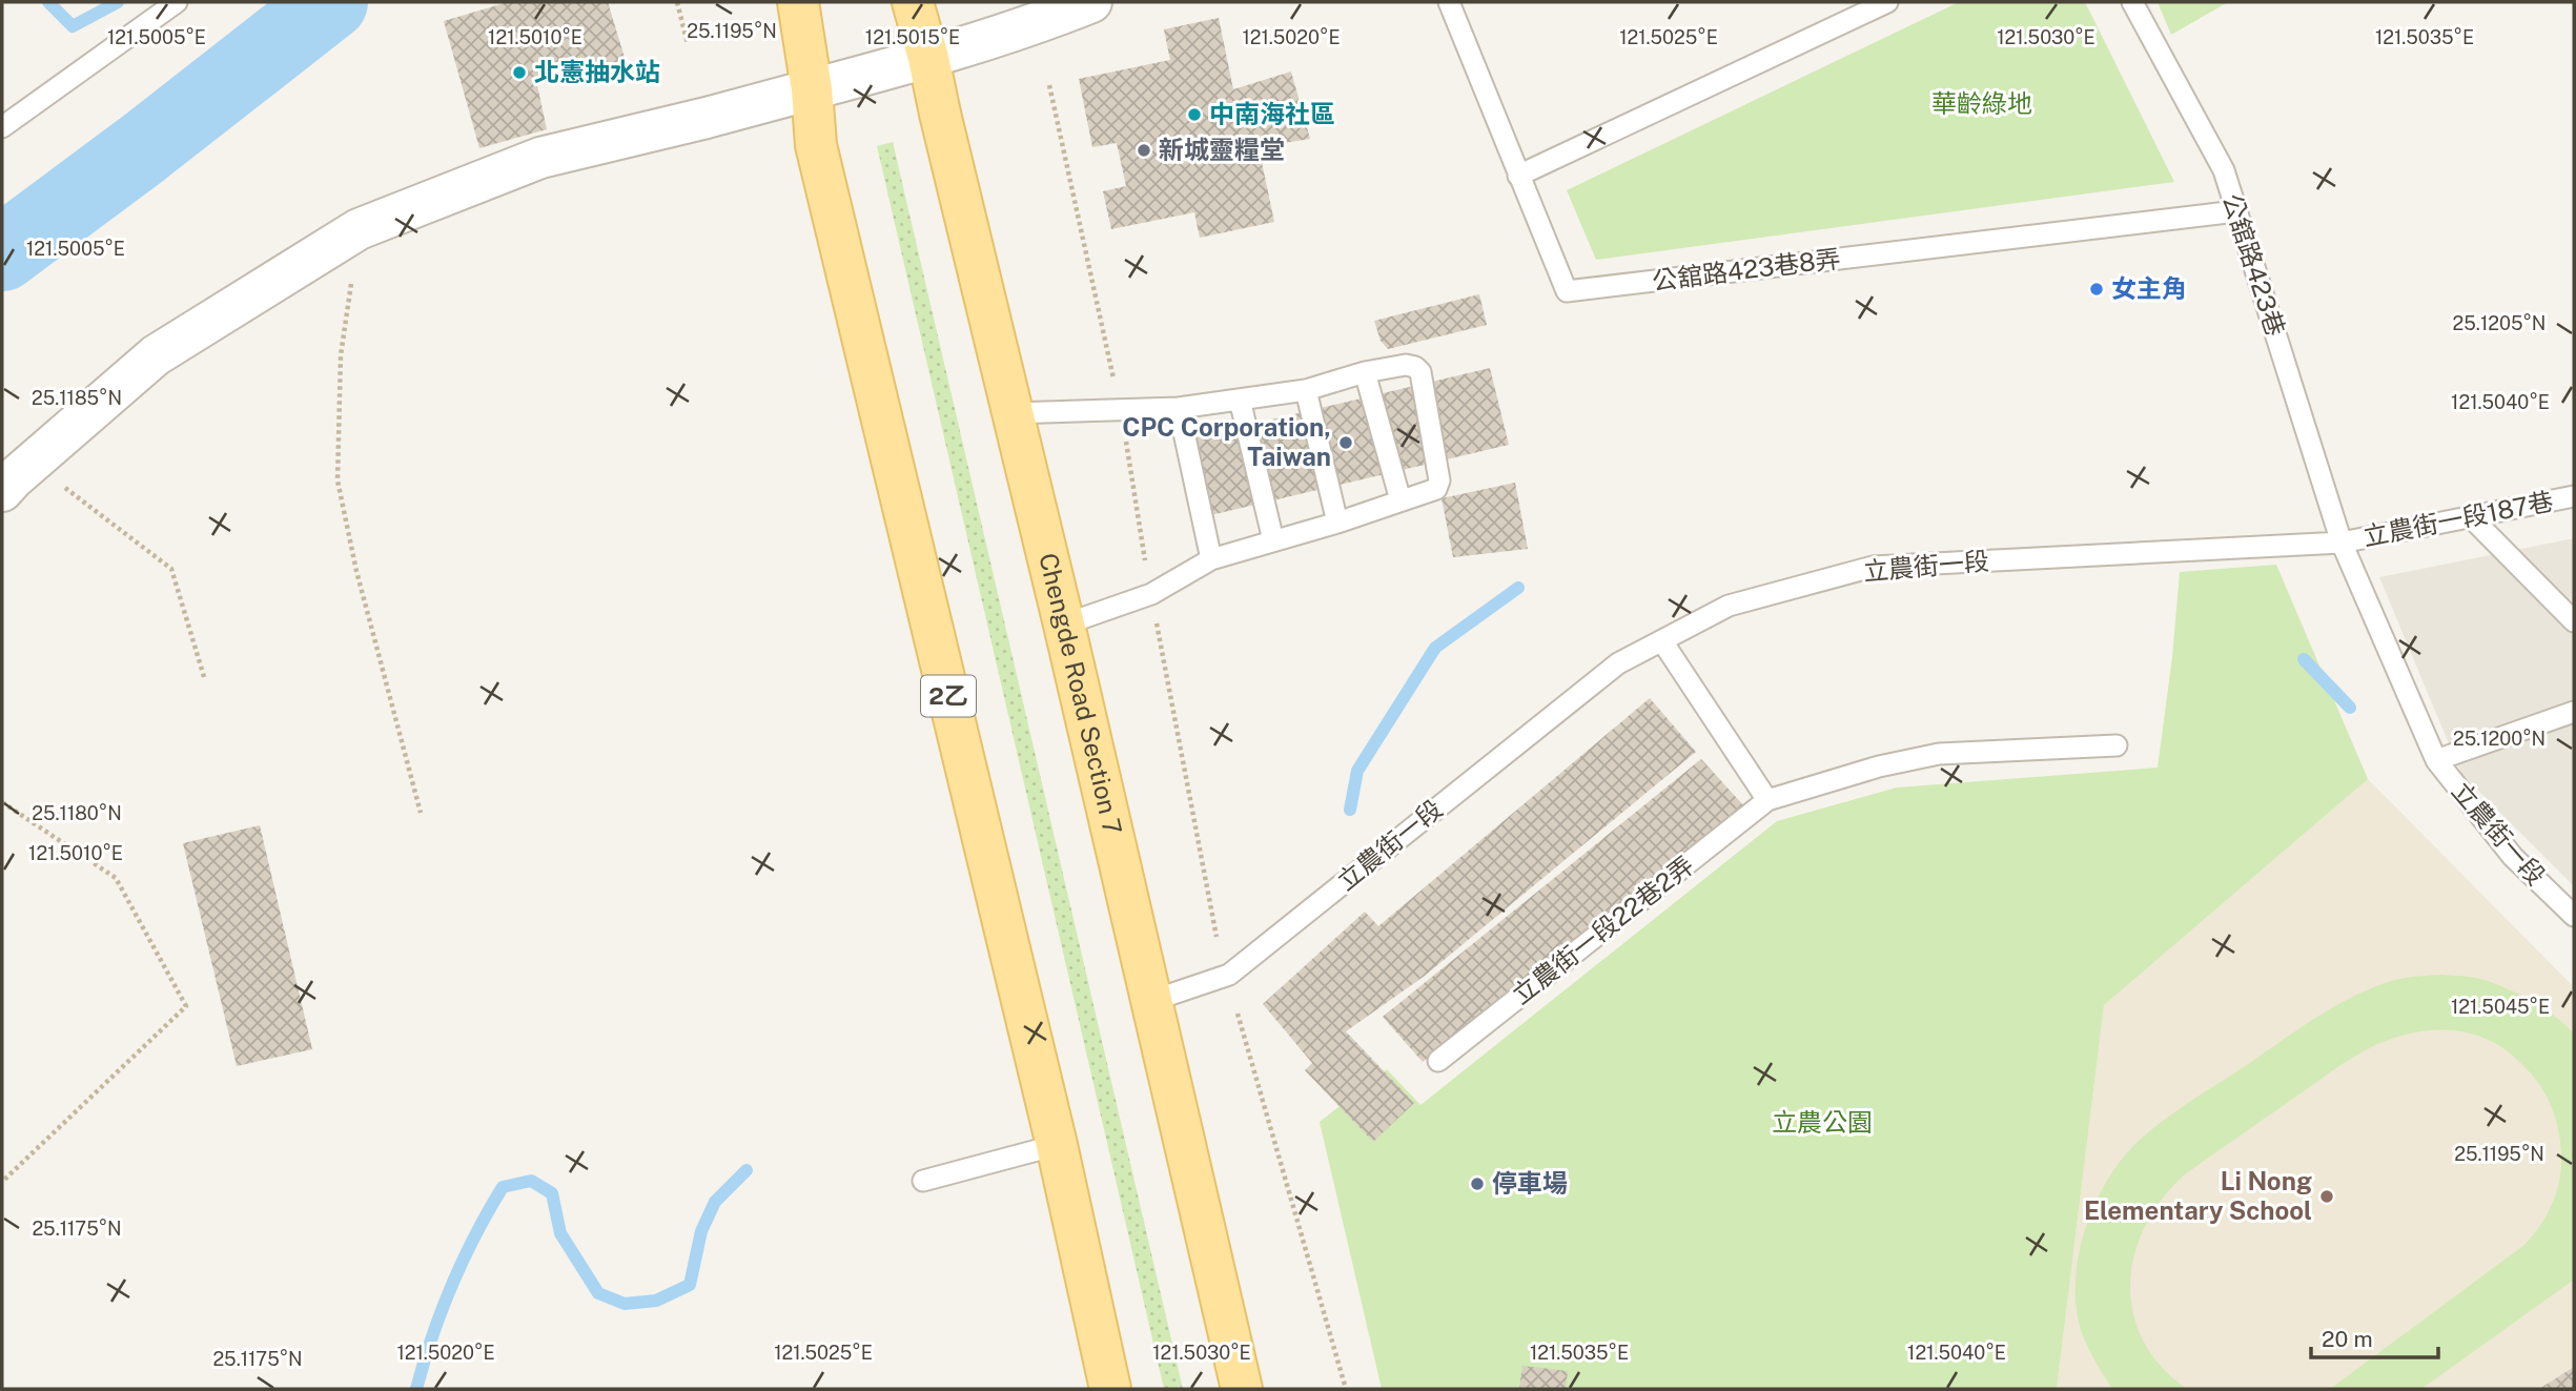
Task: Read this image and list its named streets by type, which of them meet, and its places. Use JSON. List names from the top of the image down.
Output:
{
  "streets": {
    "main road": ["Chengde Road Section 7", "2乙"],
    "lane": [
      "公舘路423巷",
      "公舘路423巷8弄",
      "立農街一段187巷",
      "立農街一段",
      "立農街一段22巷2弄"
    ]
  },
  "crossings": [
    ["公舘路423巷", "公舘路423巷8弄"],
    ["公舘路423巷", "立農街一段187巷"],
    ["公舘路423巷", "立農街一段"],
    ["立農街一段187巷", "立農街一段"],
    ["立農街一段", "Chengde Road Section 7"]
  ],
  "parks": ["華齡綠地", "立農公園"],
  "places": [
    "北憲抽水站",
    "中南海社區",
    "新城靈糧堂",
    "女主角",
    "CPC Corporation, Taiwan",
    "停車場",
    "Li Nong Elementary School"
  ],
  "scale_bar": "20 m",
  "coordinates": [
    "25.1195°N",
    "121.5005°E",
    "121.5010°E",
    "121.5015°E",
    "121.5020°E",
    "121.5025°E",
    "121.5030°E",
    "121.5035°E",
    "25.1205°N",
    "25.1185°N",
    "121.5040°E",
    "25.1200°N",
    "25.1180°N",
    "121.5045°E",
    "25.1175°N"
  ]
}
